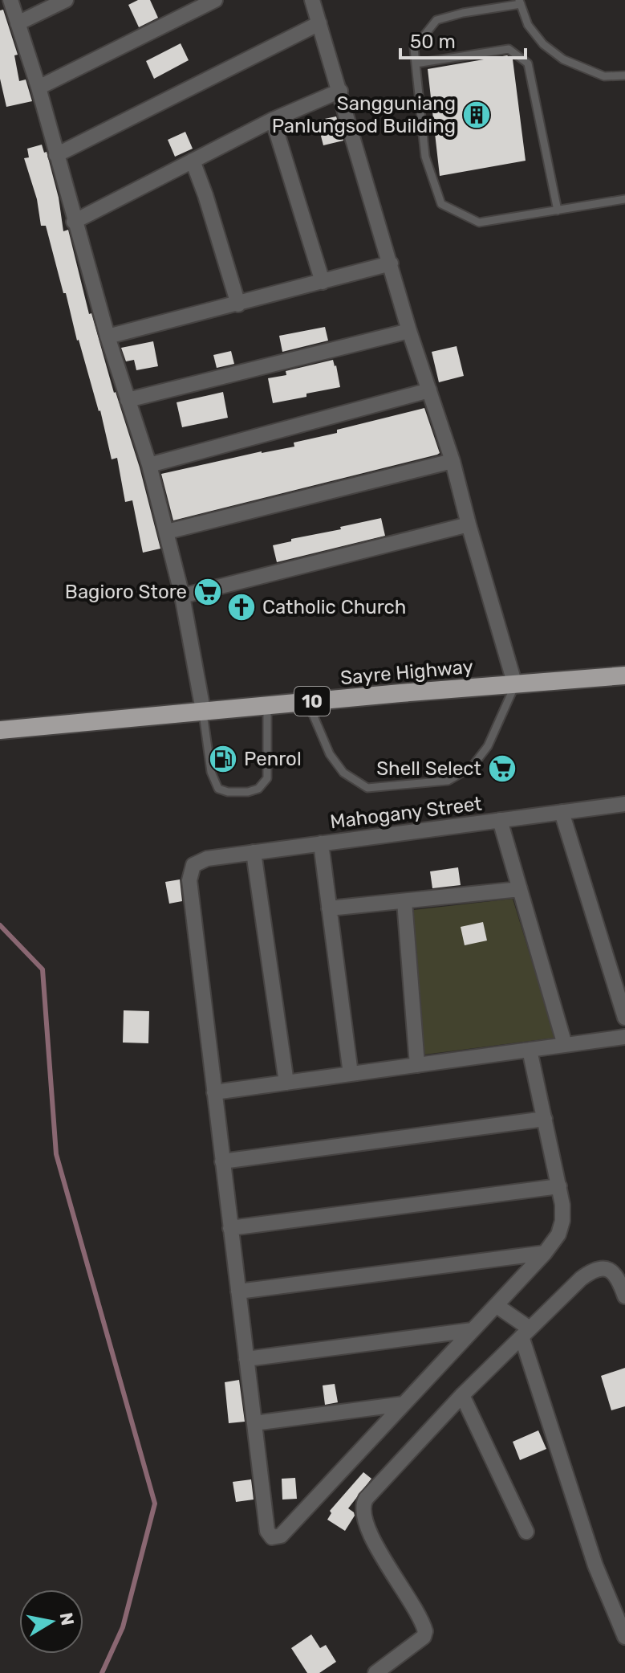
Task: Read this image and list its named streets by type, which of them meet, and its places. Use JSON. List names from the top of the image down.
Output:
{
  "streets": {
    "highway": ["Sayre Highway", "10"],
    "street": ["Mahogany Street"]
  },
  "places": {
    "building": ["Sangguniang Panlungsod Building"],
    "supermarket": ["Bagioro Store", "Shell Select"],
    "church": ["Catholic Church"],
    "fuel station": ["Penrol"]
  },
  "scale_bar": "50 m",
  "north": "right"
}
